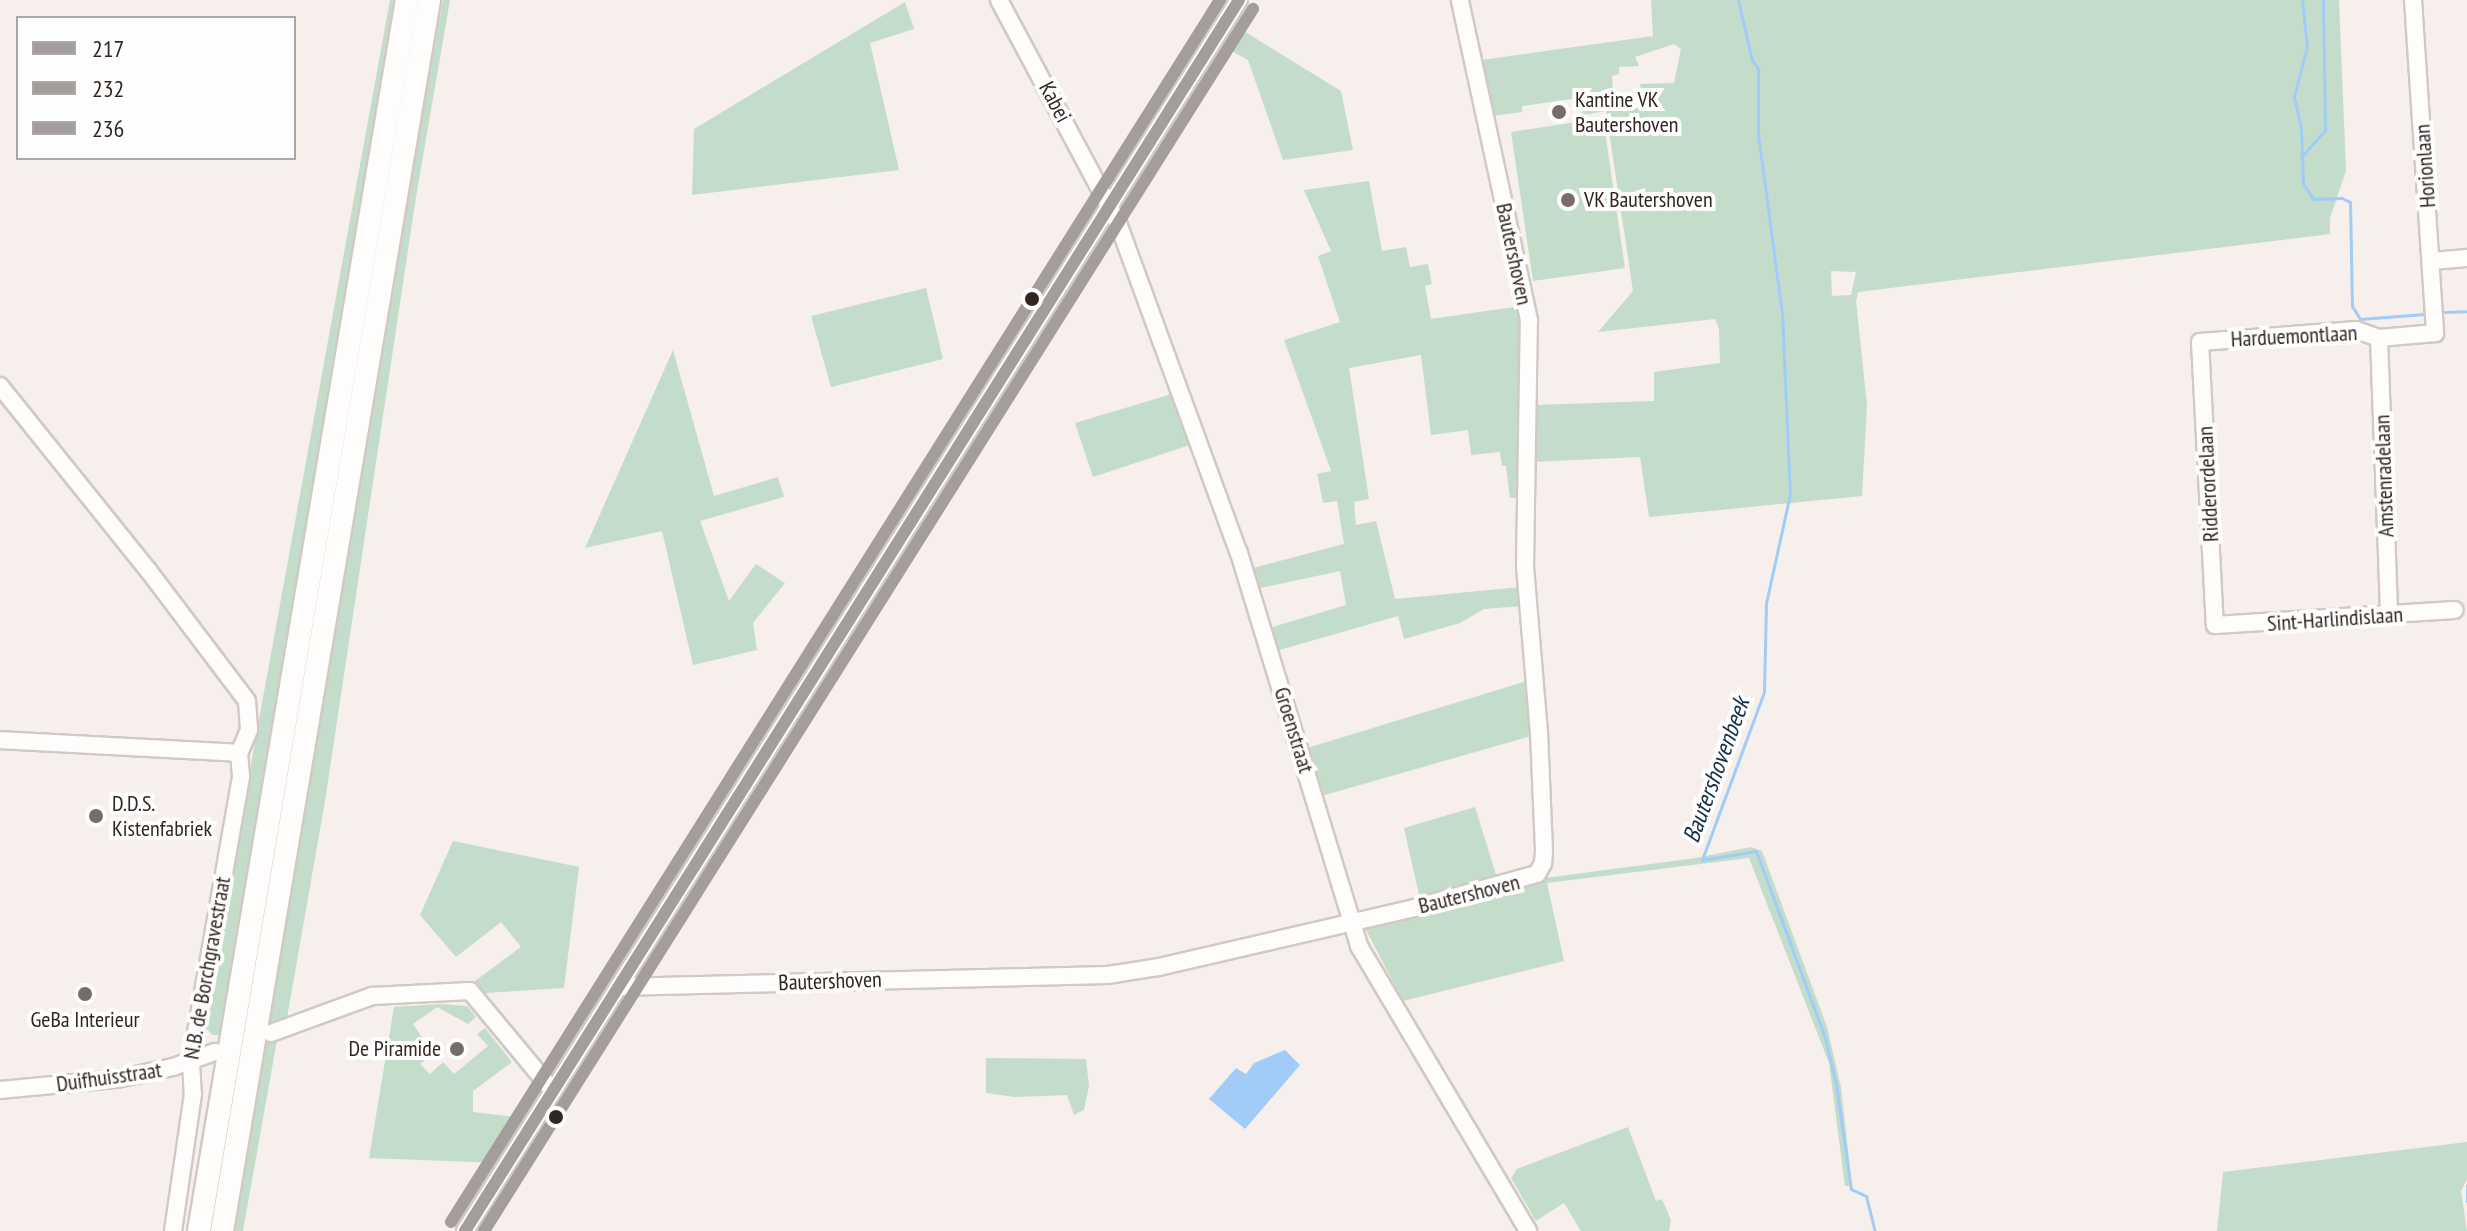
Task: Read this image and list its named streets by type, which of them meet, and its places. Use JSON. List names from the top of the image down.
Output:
{
  "streets": {
    "street": [
      "Kabei",
      "Horionlaan",
      "Bautershoven",
      "Harduemontlaan",
      "Amstenradelaan",
      "Ridderordelaan",
      "Sint-Harlindislaan",
      "Groenstraat",
      "N.B. de Borchgravestraat",
      "Duifhuisstraat"
    ]
  },
  "crossings": [
    ["Kabei", "Groenstraat"],
    ["Horionlaan", "Harduemontlaan"],
    ["Bautershoven", "Groenstraat"],
    ["Harduemontlaan", "Amstenradelaan"],
    ["Harduemontlaan", "Ridderordelaan"],
    ["Amstenradelaan", "Sint-Harlindislaan"],
    ["Ridderordelaan", "Sint-Harlindislaan"],
    ["N.B. de Borchgravestraat", "Duifhuisstraat"]
  ],
  "water": ["Bautershovenbeek"],
  "places": [
    "Kantine VK Bautershoven",
    "VK Bautershoven",
    "D.D.S. Kistenfabriek",
    "GeBa Interieur",
    "De Piramide"
  ],
  "lines": ["transit line 217", "transit line 236", "transit line 232"],
  "legend": ["217", "232", "236"]
}
